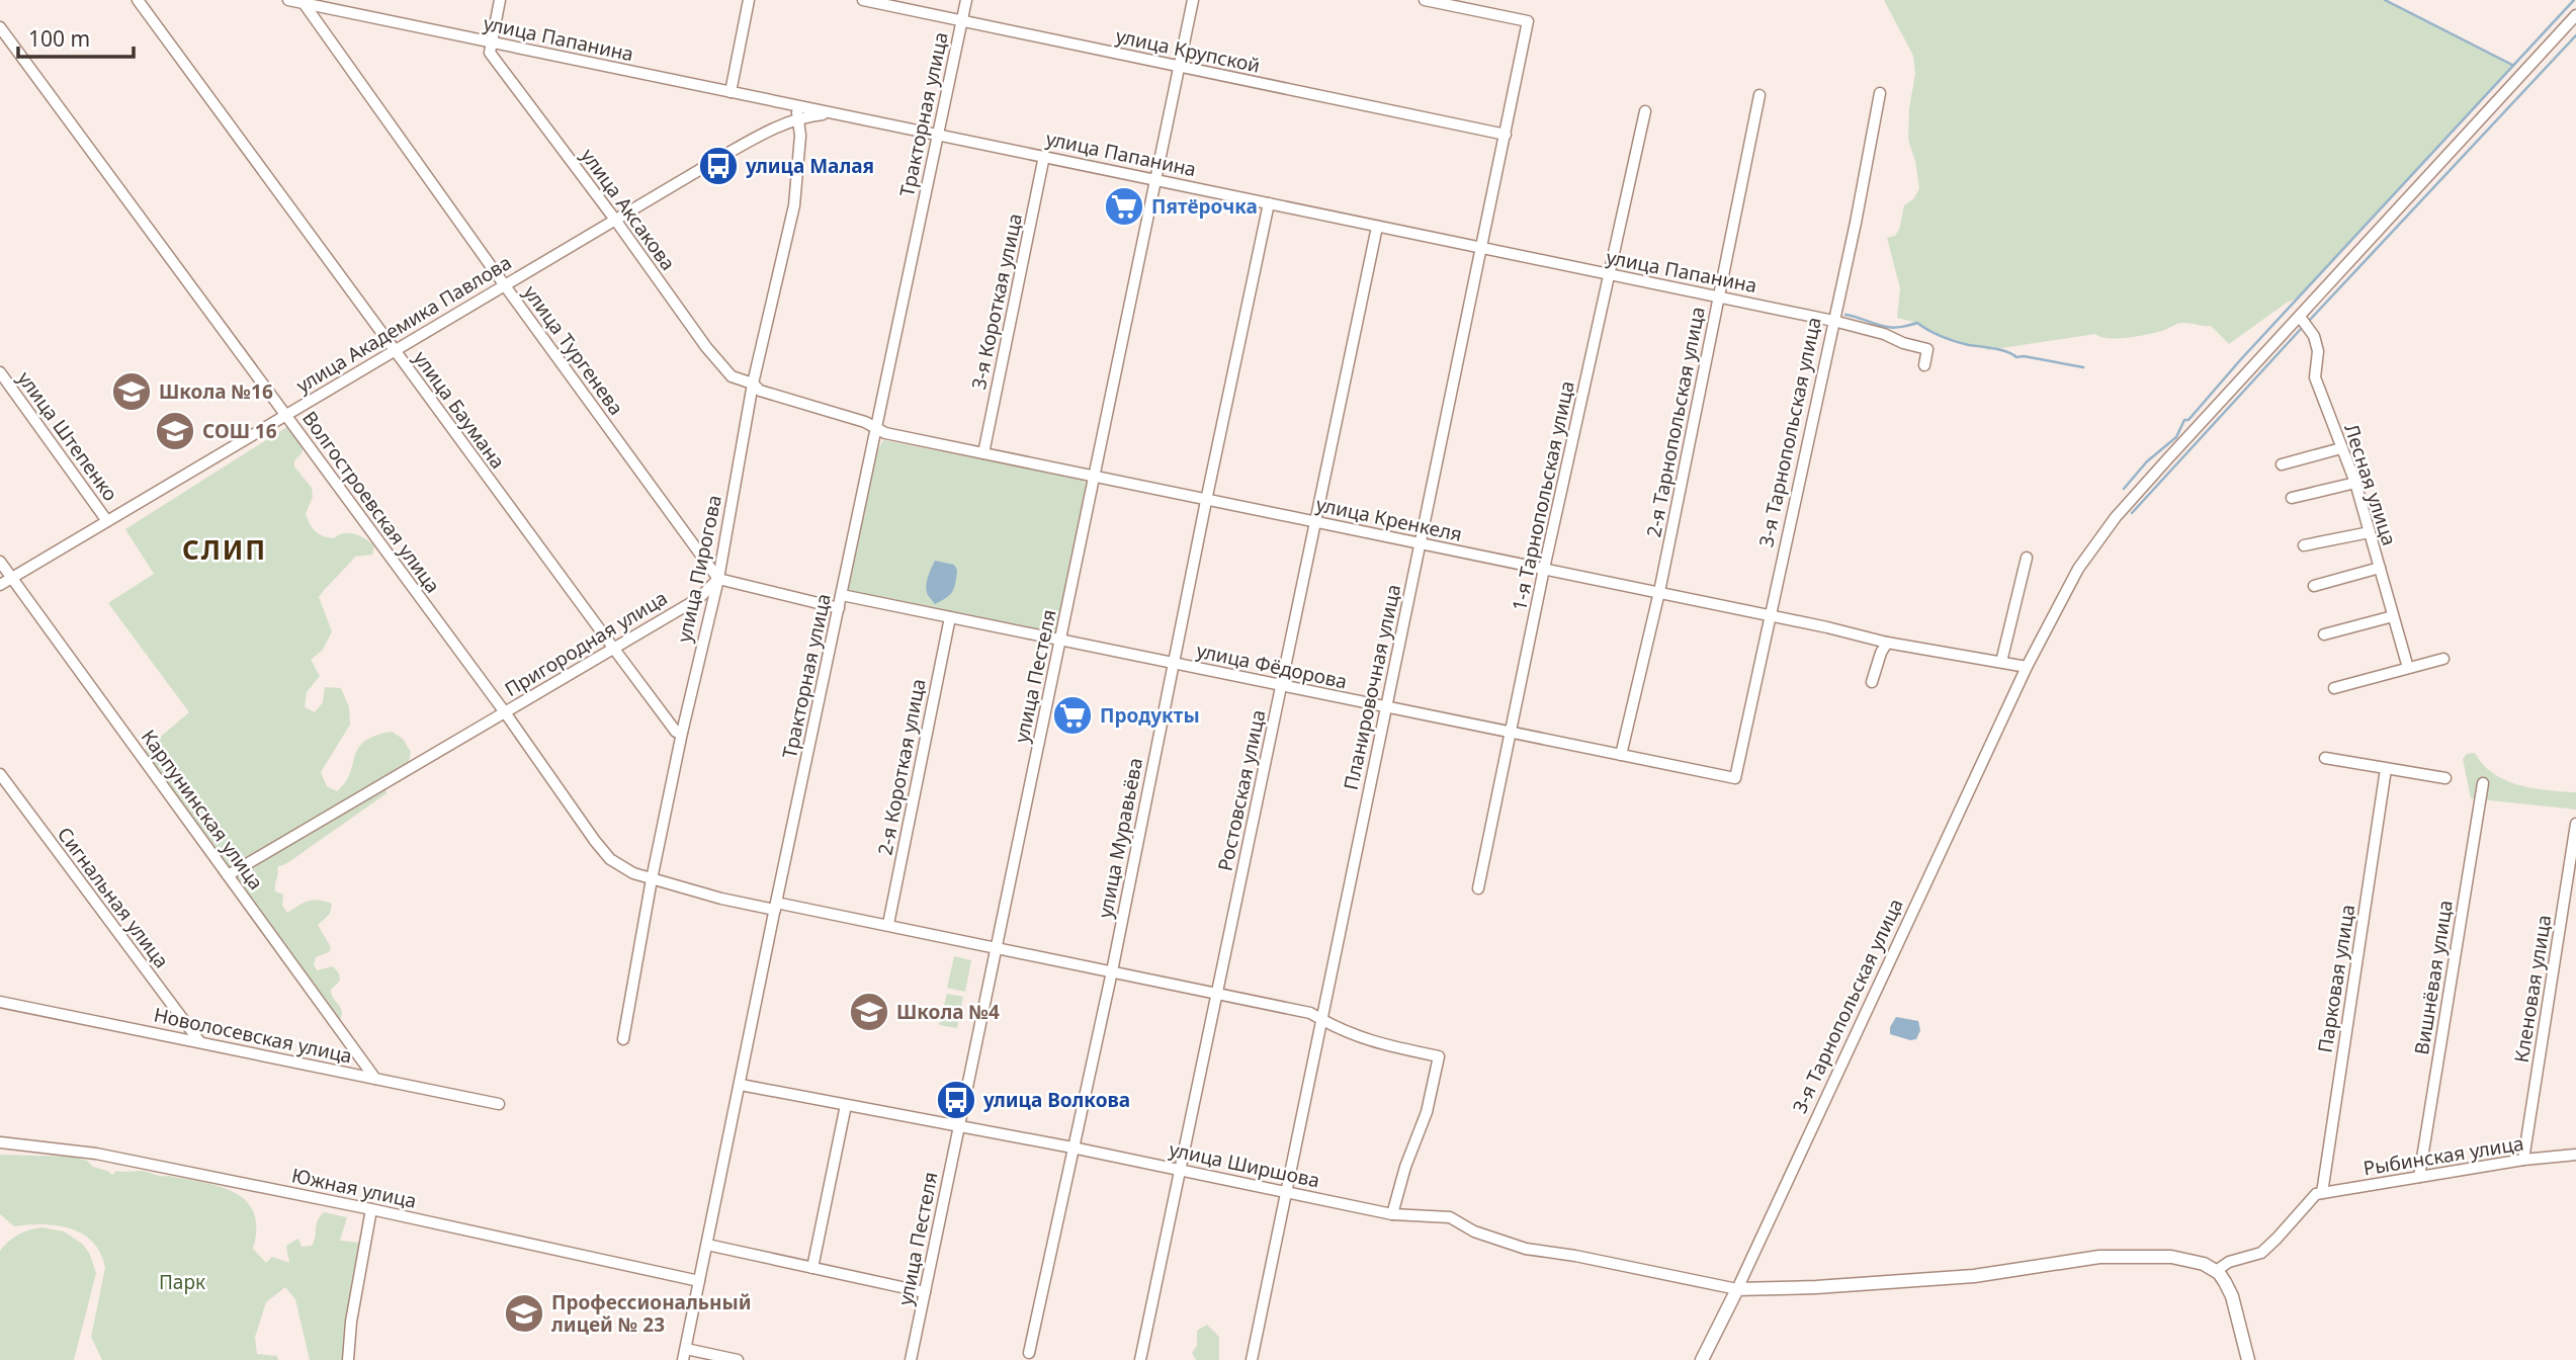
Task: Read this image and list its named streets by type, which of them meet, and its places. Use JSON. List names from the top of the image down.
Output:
{
  "streets": {
    "main road": ["3-я Тарнопольская улица"],
    "street": [
      "улица Папанина",
      "улица Крупской",
      "Тракторная улица",
      "улица Аксакова",
      "3-я Короткая улица",
      "улица Академика Павлова",
      "улица Тургенева",
      "улица Баумана",
      "2-я Тарнопольская улица",
      "улица Штепенко",
      "Лесная улица",
      "1-я Тарнопольская улица",
      "Волгостроевская улица",
      "улица Кренкеля",
      "улица Пирогова",
      "Пригородная улица",
      "улица Фёдорова",
      "улица Пестеля",
      "Планировочная улица",
      "2-я Короткая улица",
      "Ростовская улица",
      "Карпунинская улица",
      "улица Муравьёва",
      "Сигнальная улица",
      "Вишнёвая улица",
      "Парковая улица",
      "Кленовая улица",
      "Новолосевская улица",
      "Рыбинская улица",
      "улица Ширшова",
      "Южная улица"
    ]
  },
  "crossings": [
    ["улица Папанина", "Тракторная улица"],
    ["улица Папанина", "улица Аксакова"],
    ["улица Папанина", "3-я Короткая улица"],
    ["улица Папанина", "улица Академика Павлова"],
    ["улица Папанина", "улица Тургенева"],
    ["улица Папанина", "2-я Тарнопольская улица"],
    ["улица Папанина", "3-я Тарнопольская улица"],
    ["улица Папанина", "1-я Тарнопольская улица"],
    ["улица Папанина", "улица Пирогова"],
    ["улица Папанина", "улица Пестеля"],
    ["улица Папанина", "Планировочная улица"],
    ["улица Папанина", "Ростовская улица"],
    ["улица Папанина", "улица Муравьёва"],
    ["улица Крупской", "Тракторная улица"],
    ["улица Крупской", "улица Пестеля"],
    ["улица Крупской", "Планировочная улица"],
    ["Тракторная улица", "улица Кренкеля"],
    ["Тракторная улица", "улица Фёдорова"],
    ["Тракторная улица", "улица Ширшова"],
    ["Тракторная улица", "Южная улица"],
    ["улица Аксакова", "улица Академика Павлова"],
    ["улица Аксакова", "улица Кренкеля"],
    ["улица Аксакова", "улица Пирогова"],
    ["3-я Короткая улица", "улица Кренкеля"],
    ["улица Академика Павлова", "улица Тургенева"],
    ["улица Академика Павлова", "улица Баумана"],
    ["улица Академика Павлова", "улица Штепенко"],
    ["улица Академика Павлова", "Волгостроевская улица"],
    ["улица Академика Павлова", "улица Пирогова"],
    ["улица Академика Павлова", "Карпунинская улица"],
    ["улица Тургенева", "улица Пирогова"],
    ["улица Тургенева", "Пригородная улица"],
    ["улица Баумана", "улица Пирогова"],
    ["улица Баумана", "Пригородная улица"],
    ["2-я Тарнопольская улица", "улица Кренкеля"],
    ["2-я Тарнопольская улица", "улица Фёдорова"],
    ["3-я Тарнопольская улица", "Лесная улица"],
    ["3-я Тарнопольская улица", "улица Кренкеля"],
    ["3-я Тарнопольская улица", "улица Фёдорова"],
    ["3-я Тарнопольская улица", "улица Ширшова"],
    ["1-я Тарнопольская улица", "улица Кренкеля"],
    ["1-я Тарнопольская улица", "улица Фёдорова"],
    ["Волгостроевская улица", "улица Пирогова"],
    ["Волгостроевская улица", "Пригородная улица"],
    ["улица Кренкеля", "улица Пирогова"],
    ["улица Кренкеля", "улица Пестеля"],
    ["улица Кренкеля", "Планировочная улица"],
    ["улица Кренкеля", "Ростовская улица"],
    ["улица Кренкеля", "улица Муравьёва"],
    ["улица Пирогова", "Пригородная улица"],
    ["Пригородная улица", "Карпунинская улица"],
    ["улица Фёдорова", "улица Пестеля"],
    ["улица Фёдорова", "Планировочная улица"],
    ["улица Фёдорова", "2-я Короткая улица"],
    ["улица Фёдорова", "Ростовская улица"],
    ["улица Фёдорова", "улица Муравьёва"],
    ["улица Пестеля", "улица Ширшова"],
    ["Планировочная улица", "улица Ширшова"],
    ["Ростовская улица", "улица Ширшова"],
    ["Карпунинская улица", "Новолосевская улица"],
    ["улица Муравьёва", "улица Ширшова"],
    ["Сигнальная улица", "Новолосевская улица"],
    ["Вишнёвая улица", "Рыбинская улица"],
    ["Парковая улица", "Рыбинская улица"],
    ["Кленовая улица", "Рыбинская улица"]
  ],
  "districts": ["СЛИП"],
  "parks": ["Парк"],
  "places": {
    "bus stop": ["улица Малая", "улица Волкова"],
    "supermarket": ["Пятёрочка", "Продукты"],
    "school or university": [
      "Школа №16",
      "СОШ 16",
      "Школа №4",
      "Профессиональный лицей № 23"
    ]
  },
  "scale_bar": "100 m"
}
